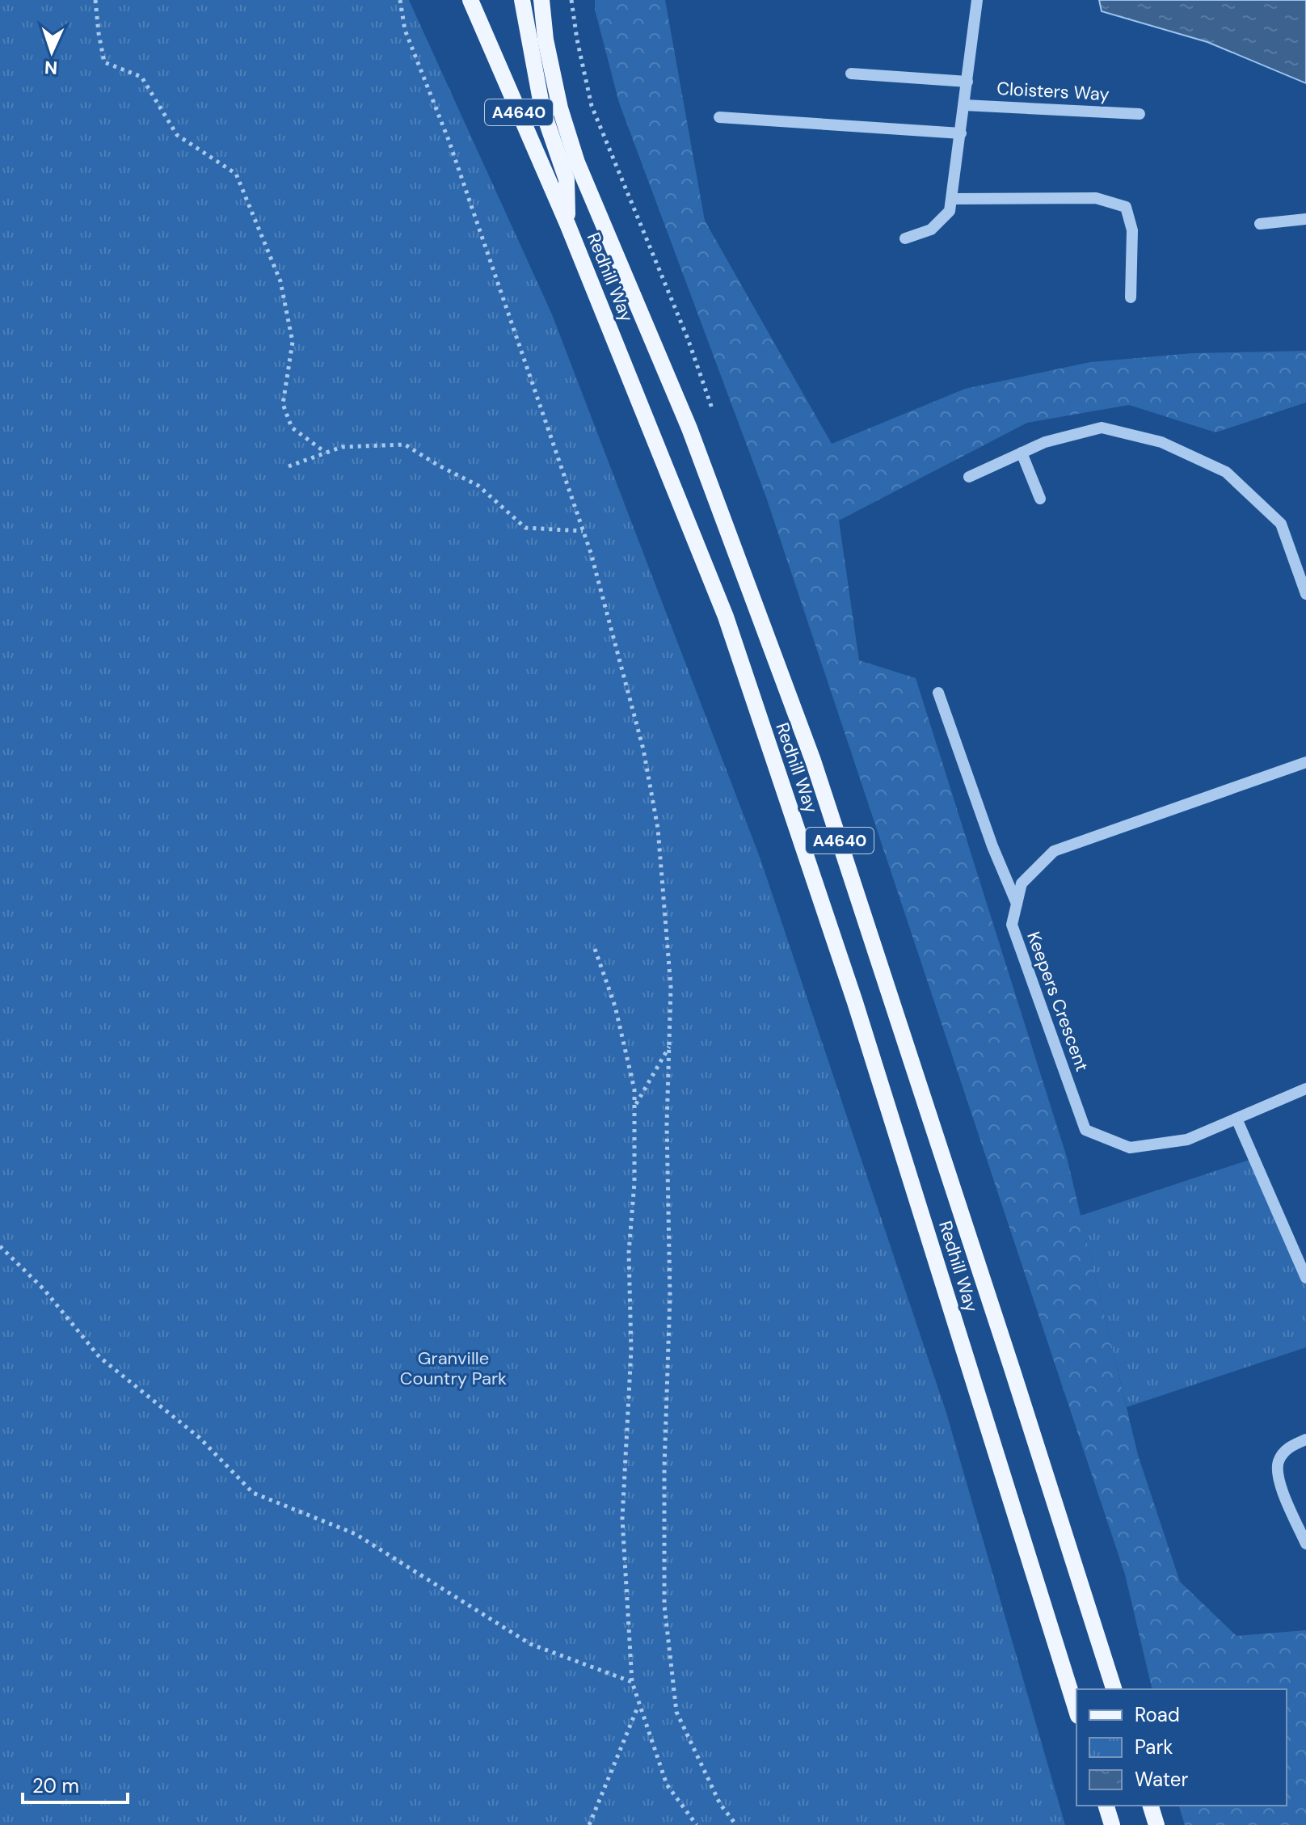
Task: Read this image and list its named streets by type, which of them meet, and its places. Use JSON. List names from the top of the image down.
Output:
{
  "streets": {
    "main road": ["A4640", "Redhill Way"],
    "street": ["Cloisters Way", "Keepers Crescent"]
  },
  "crossings": [
    ["A4640", "Redhill Way"]
  ],
  "parks": ["Granville Country Park"],
  "legend": ["Road", "Park", "Water"],
  "scale_bar": "20 m",
  "north": "bottom"
}
